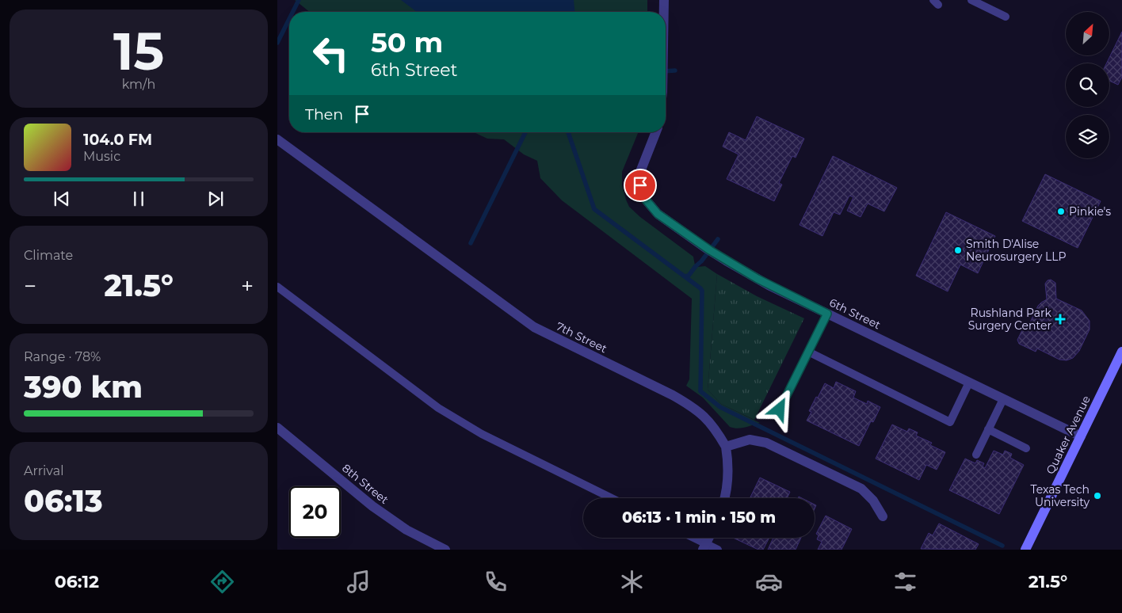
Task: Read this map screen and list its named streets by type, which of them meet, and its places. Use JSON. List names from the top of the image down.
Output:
{
  "streets": {
    "main road": ["Quaker Avenue"],
    "street": ["6th Street", "7th Street", "8th Street"]
  },
  "crossings": [
    ["6th Street", "Quaker Avenue"]
  ],
  "places": {
    "other": ["Pinkie's", "Smith D'Alise Neurosurgery LLP", "Texas Tech University"],
    "health": ["Rushland Park Surgery Center"]
  },
  "north": "top right",
  "page": {
    "tile": [
      ["15", "km/h"],
      "Climate",
      ["Range · 78%", "390 km"],
      ["Arrival", "06:13"]
    ],
    "turn": ["50 m", "6th Street"],
    "then": "Then",
    "song": ["104.0 FM", "Music"],
    "heat": ["−", "21.5°", "+"],
    "limit": "20",
    "trip": "06:13 · 1 min · 150 m",
    "tabs": ["06:12", "21.5°"]
  }
}
